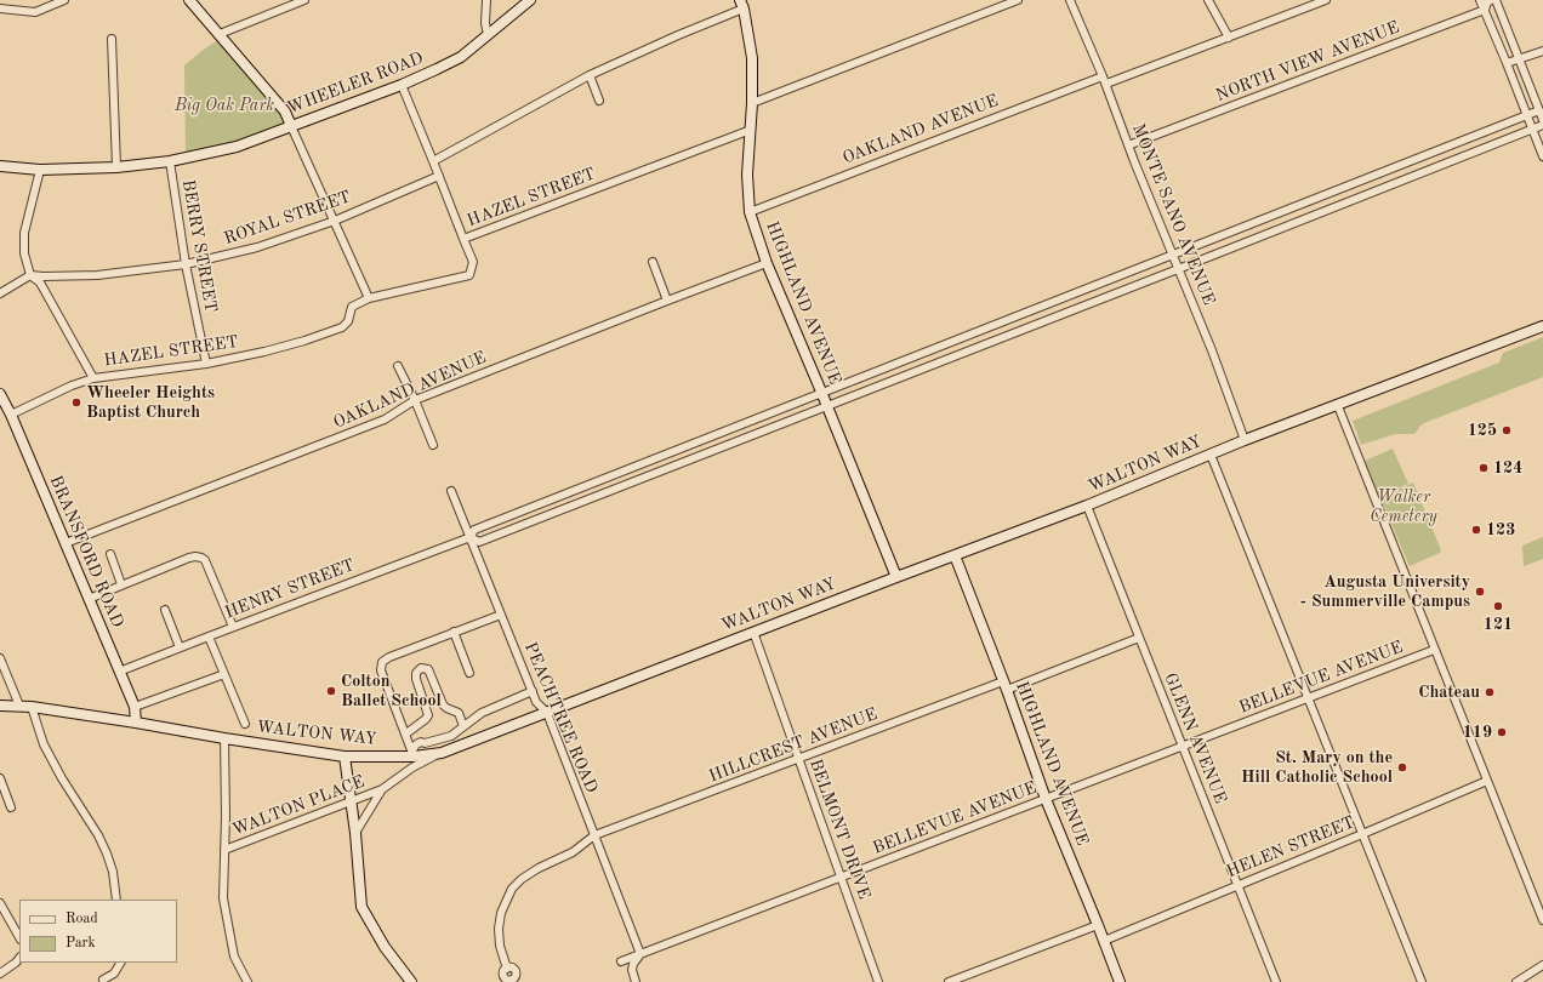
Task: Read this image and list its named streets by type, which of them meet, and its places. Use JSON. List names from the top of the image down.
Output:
{
  "streets": {
    "main road": [
      "WHEELER ROAD",
      "HIGHLAND AVENUE",
      "WALTON WAY",
      "BRANSFORD ROAD"
    ],
    "street": [
      "NORTH VIEW AVENUE",
      "OAKLAND AVENUE",
      "HAZEL STREET",
      "MONTE SANO AVENUE",
      "ROYAL STREET",
      "BERRY STREET",
      "HENRY STREET",
      "BELLEVUE AVENUE",
      "PEACHTREE ROAD",
      "GLENN AVENUE",
      "HILLCREST AVENUE",
      "WALTON PLACE",
      "BELMONT DRIVE",
      "HELEN STREET"
    ]
  },
  "crossings": [
    ["NORTH VIEW AVENUE", "MONTE SANO AVENUE"],
    ["WHEELER ROAD", "BERRY STREET"],
    ["OAKLAND AVENUE", "MONTE SANO AVENUE"],
    ["OAKLAND AVENUE", "HIGHLAND AVENUE"],
    ["OAKLAND AVENUE", "BRANSFORD ROAD"],
    ["HAZEL STREET", "BERRY STREET"],
    ["HAZEL STREET", "HIGHLAND AVENUE"],
    ["HAZEL STREET", "BRANSFORD ROAD"],
    ["MONTE SANO AVENUE", "WALTON WAY"],
    ["MONTE SANO AVENUE", "HENRY STREET"],
    ["ROYAL STREET", "BERRY STREET"],
    ["HIGHLAND AVENUE", "WALTON WAY"],
    ["HIGHLAND AVENUE", "HENRY STREET"],
    ["HIGHLAND AVENUE", "BELLEVUE AVENUE"],
    ["HIGHLAND AVENUE", "HILLCREST AVENUE"],
    ["HIGHLAND AVENUE", "HELEN STREET"],
    ["WALTON WAY", "BRANSFORD ROAD"],
    ["WALTON WAY", "PEACHTREE ROAD"],
    ["WALTON WAY", "GLENN AVENUE"],
    ["WALTON WAY", "BELMONT DRIVE"],
    ["BRANSFORD ROAD", "HENRY STREET"],
    ["HENRY STREET", "PEACHTREE ROAD"],
    ["BELLEVUE AVENUE", "PEACHTREE ROAD"],
    ["BELLEVUE AVENUE", "GLENN AVENUE"],
    ["BELLEVUE AVENUE", "BELMONT DRIVE"],
    ["PEACHTREE ROAD", "HILLCREST AVENUE"],
    ["GLENN AVENUE", "HILLCREST AVENUE"],
    ["GLENN AVENUE", "HELEN STREET"],
    ["HILLCREST AVENUE", "BELMONT DRIVE"]
  ],
  "parks": ["Big Oak Park", "Walker Cemetery"],
  "places": [
    "Wheeler Heights Baptist Church",
    "125",
    "124",
    "123",
    "Augusta University - Summerville Campus",
    "121",
    "Colton Ballet School",
    "Chateau",
    "119",
    "St. Mary on the Hill Catholic School"
  ],
  "legend": ["Road", "Park"]
}
